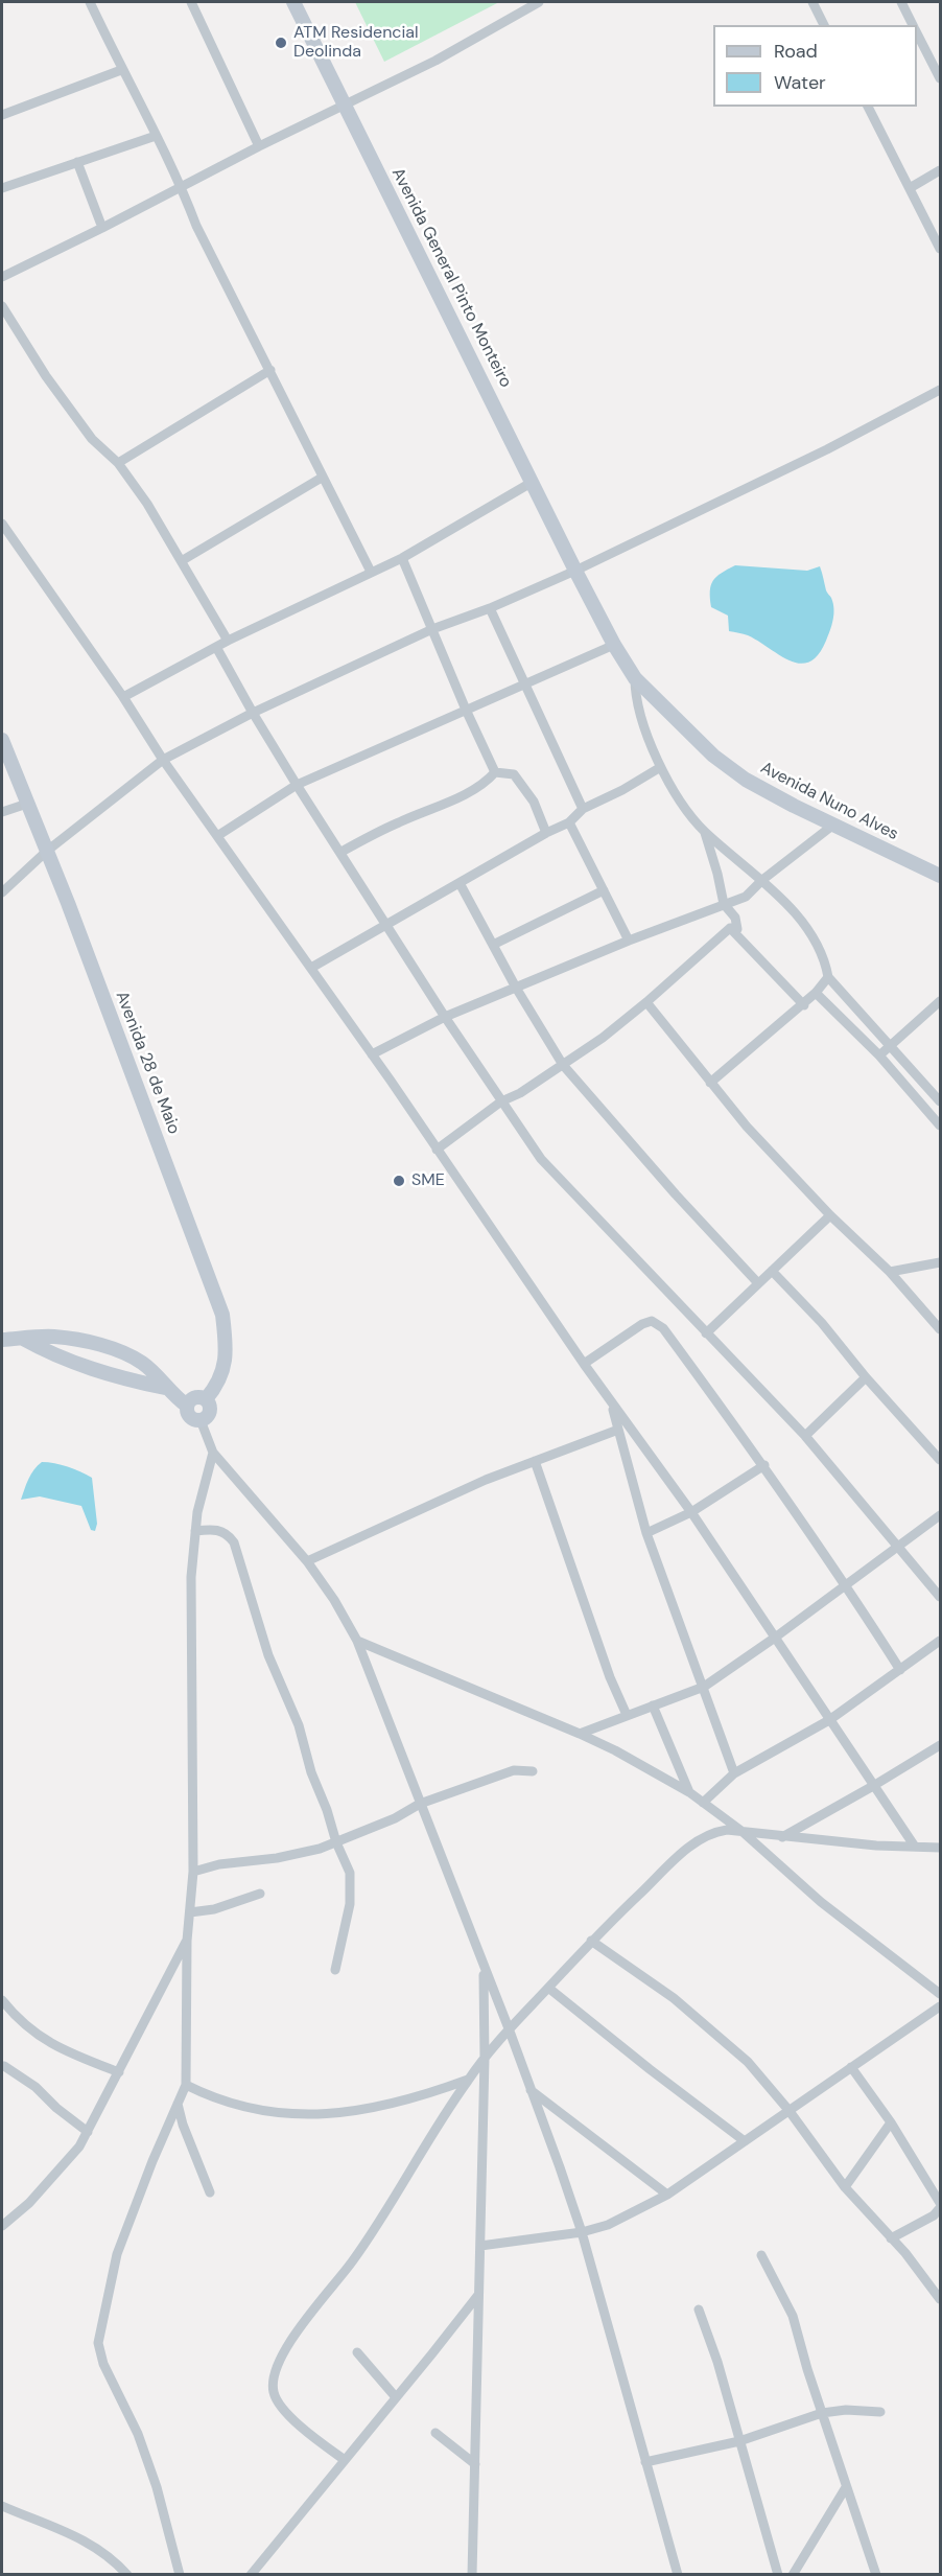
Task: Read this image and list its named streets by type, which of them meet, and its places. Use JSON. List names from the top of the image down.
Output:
{
  "streets": {
    "street": ["Avenida General Pinto Monteiro", "Avenida Nuno Alves", "Avenida 28 de Maio"]
  },
  "crossings": [
    ["Avenida General Pinto Monteiro", "Avenida Nuno Alves"]
  ],
  "places": ["ATM Residencial Deolinda", "SME"],
  "legend": ["Road", "Water"]
}
